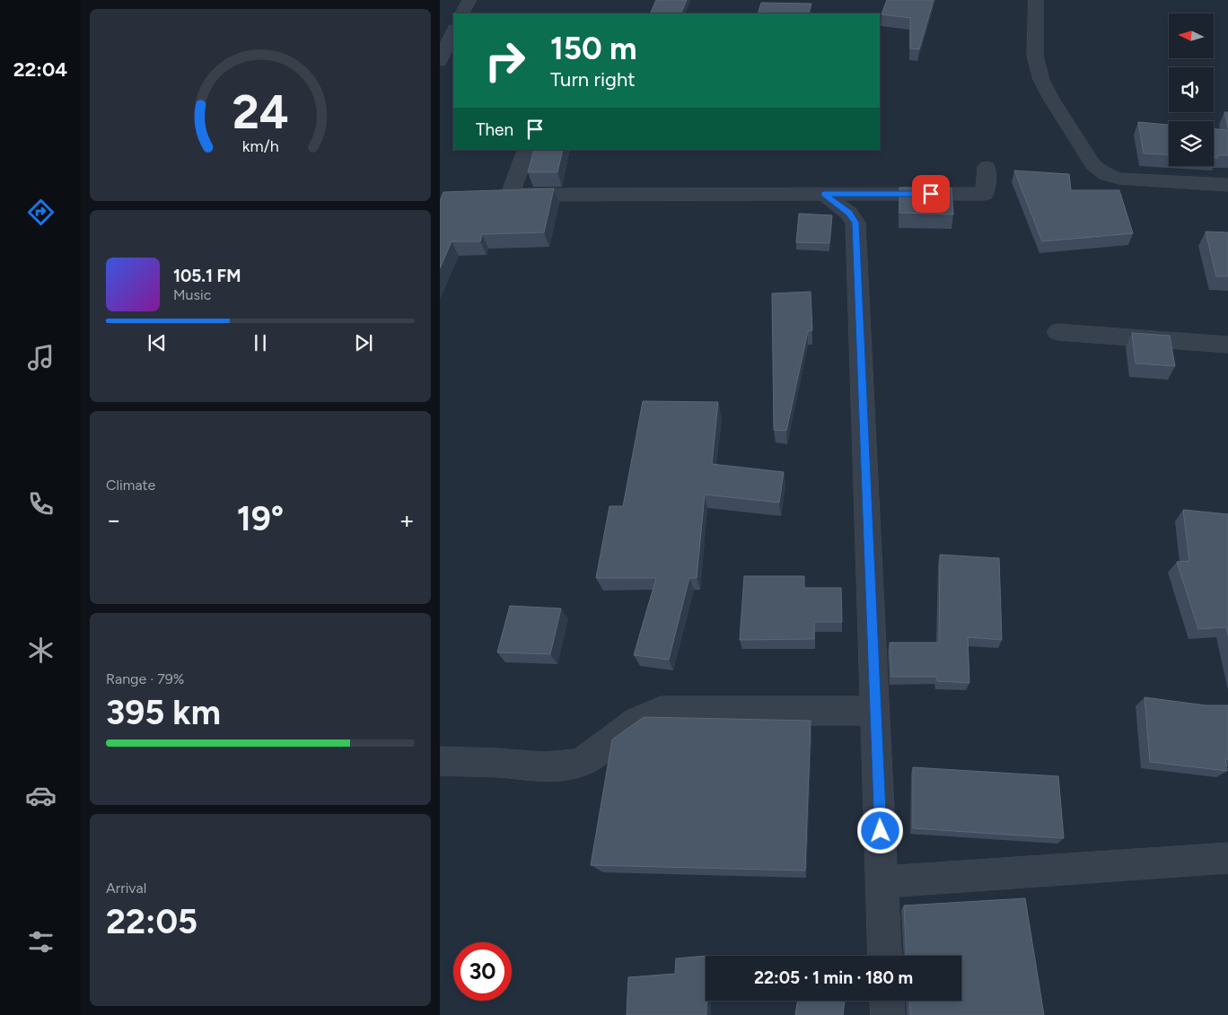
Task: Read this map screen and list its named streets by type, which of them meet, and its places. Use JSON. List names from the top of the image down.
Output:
{
  "north": "left",
  "page": {
    "tabs": "22:04",
    "turn": ["150 m", "Turn right"],
    "then": "Then",
    "song": ["105.1 FM", "Music"],
    "tile": [
      "Climate",
      ["Range · 79%", "395 km"],
      ["Arrival", "22:05"]
    ],
    "heat": ["−", "19°", "+"],
    "limit": "30",
    "trip": "22:05 · 1 min · 180 m",
    "gauge": ["24", "km/h"]
  }
}
